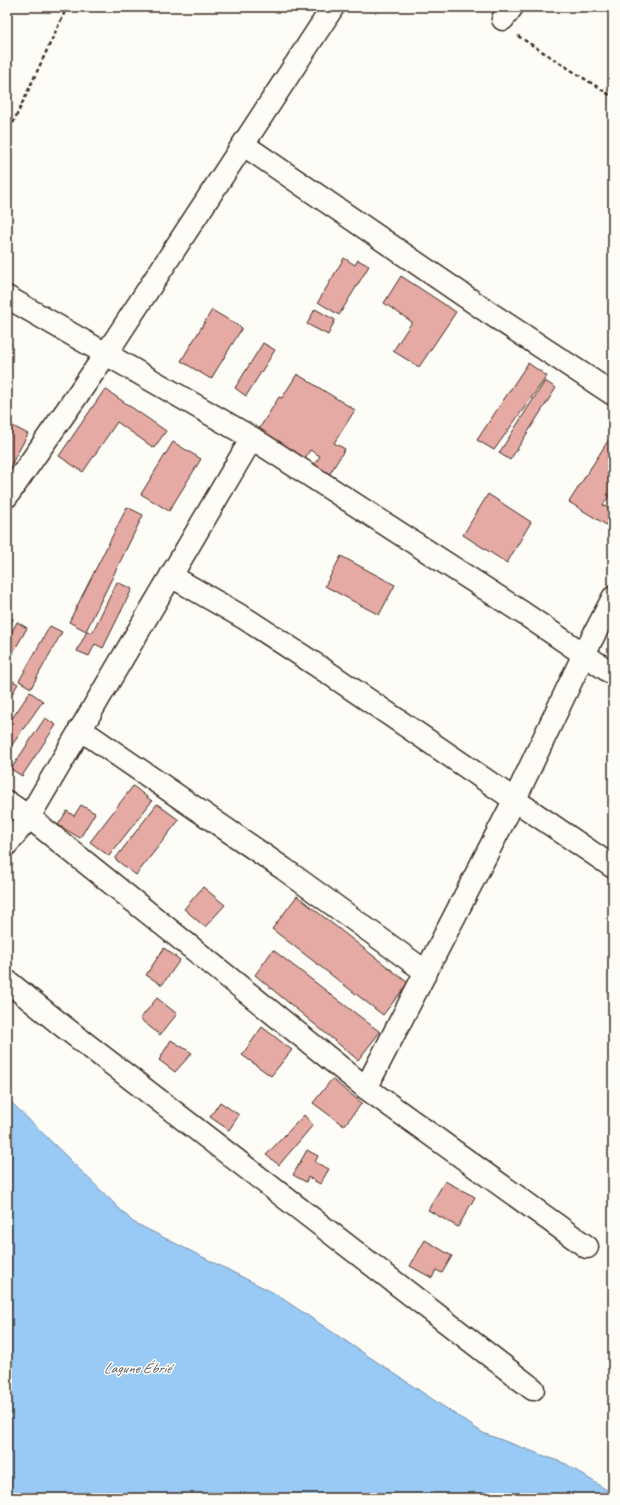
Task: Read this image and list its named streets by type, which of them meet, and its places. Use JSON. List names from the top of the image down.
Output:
{
  "water": ["Lagune Ébrié"]
}
